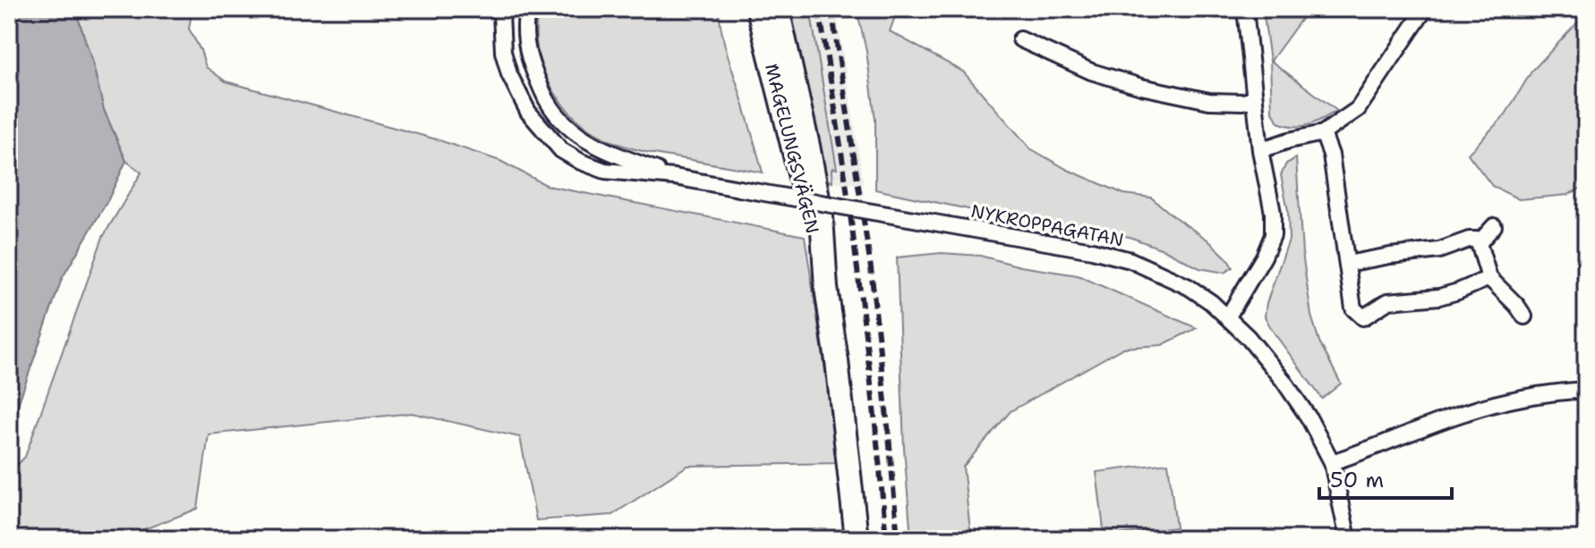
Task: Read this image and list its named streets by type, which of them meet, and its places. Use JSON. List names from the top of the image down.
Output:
{
  "streets": {
    "main road": ["MAGELUNGSVÄGEN"],
    "street": ["NYKROPPAGATAN"]
  },
  "scale_bar": "50 m"
}
